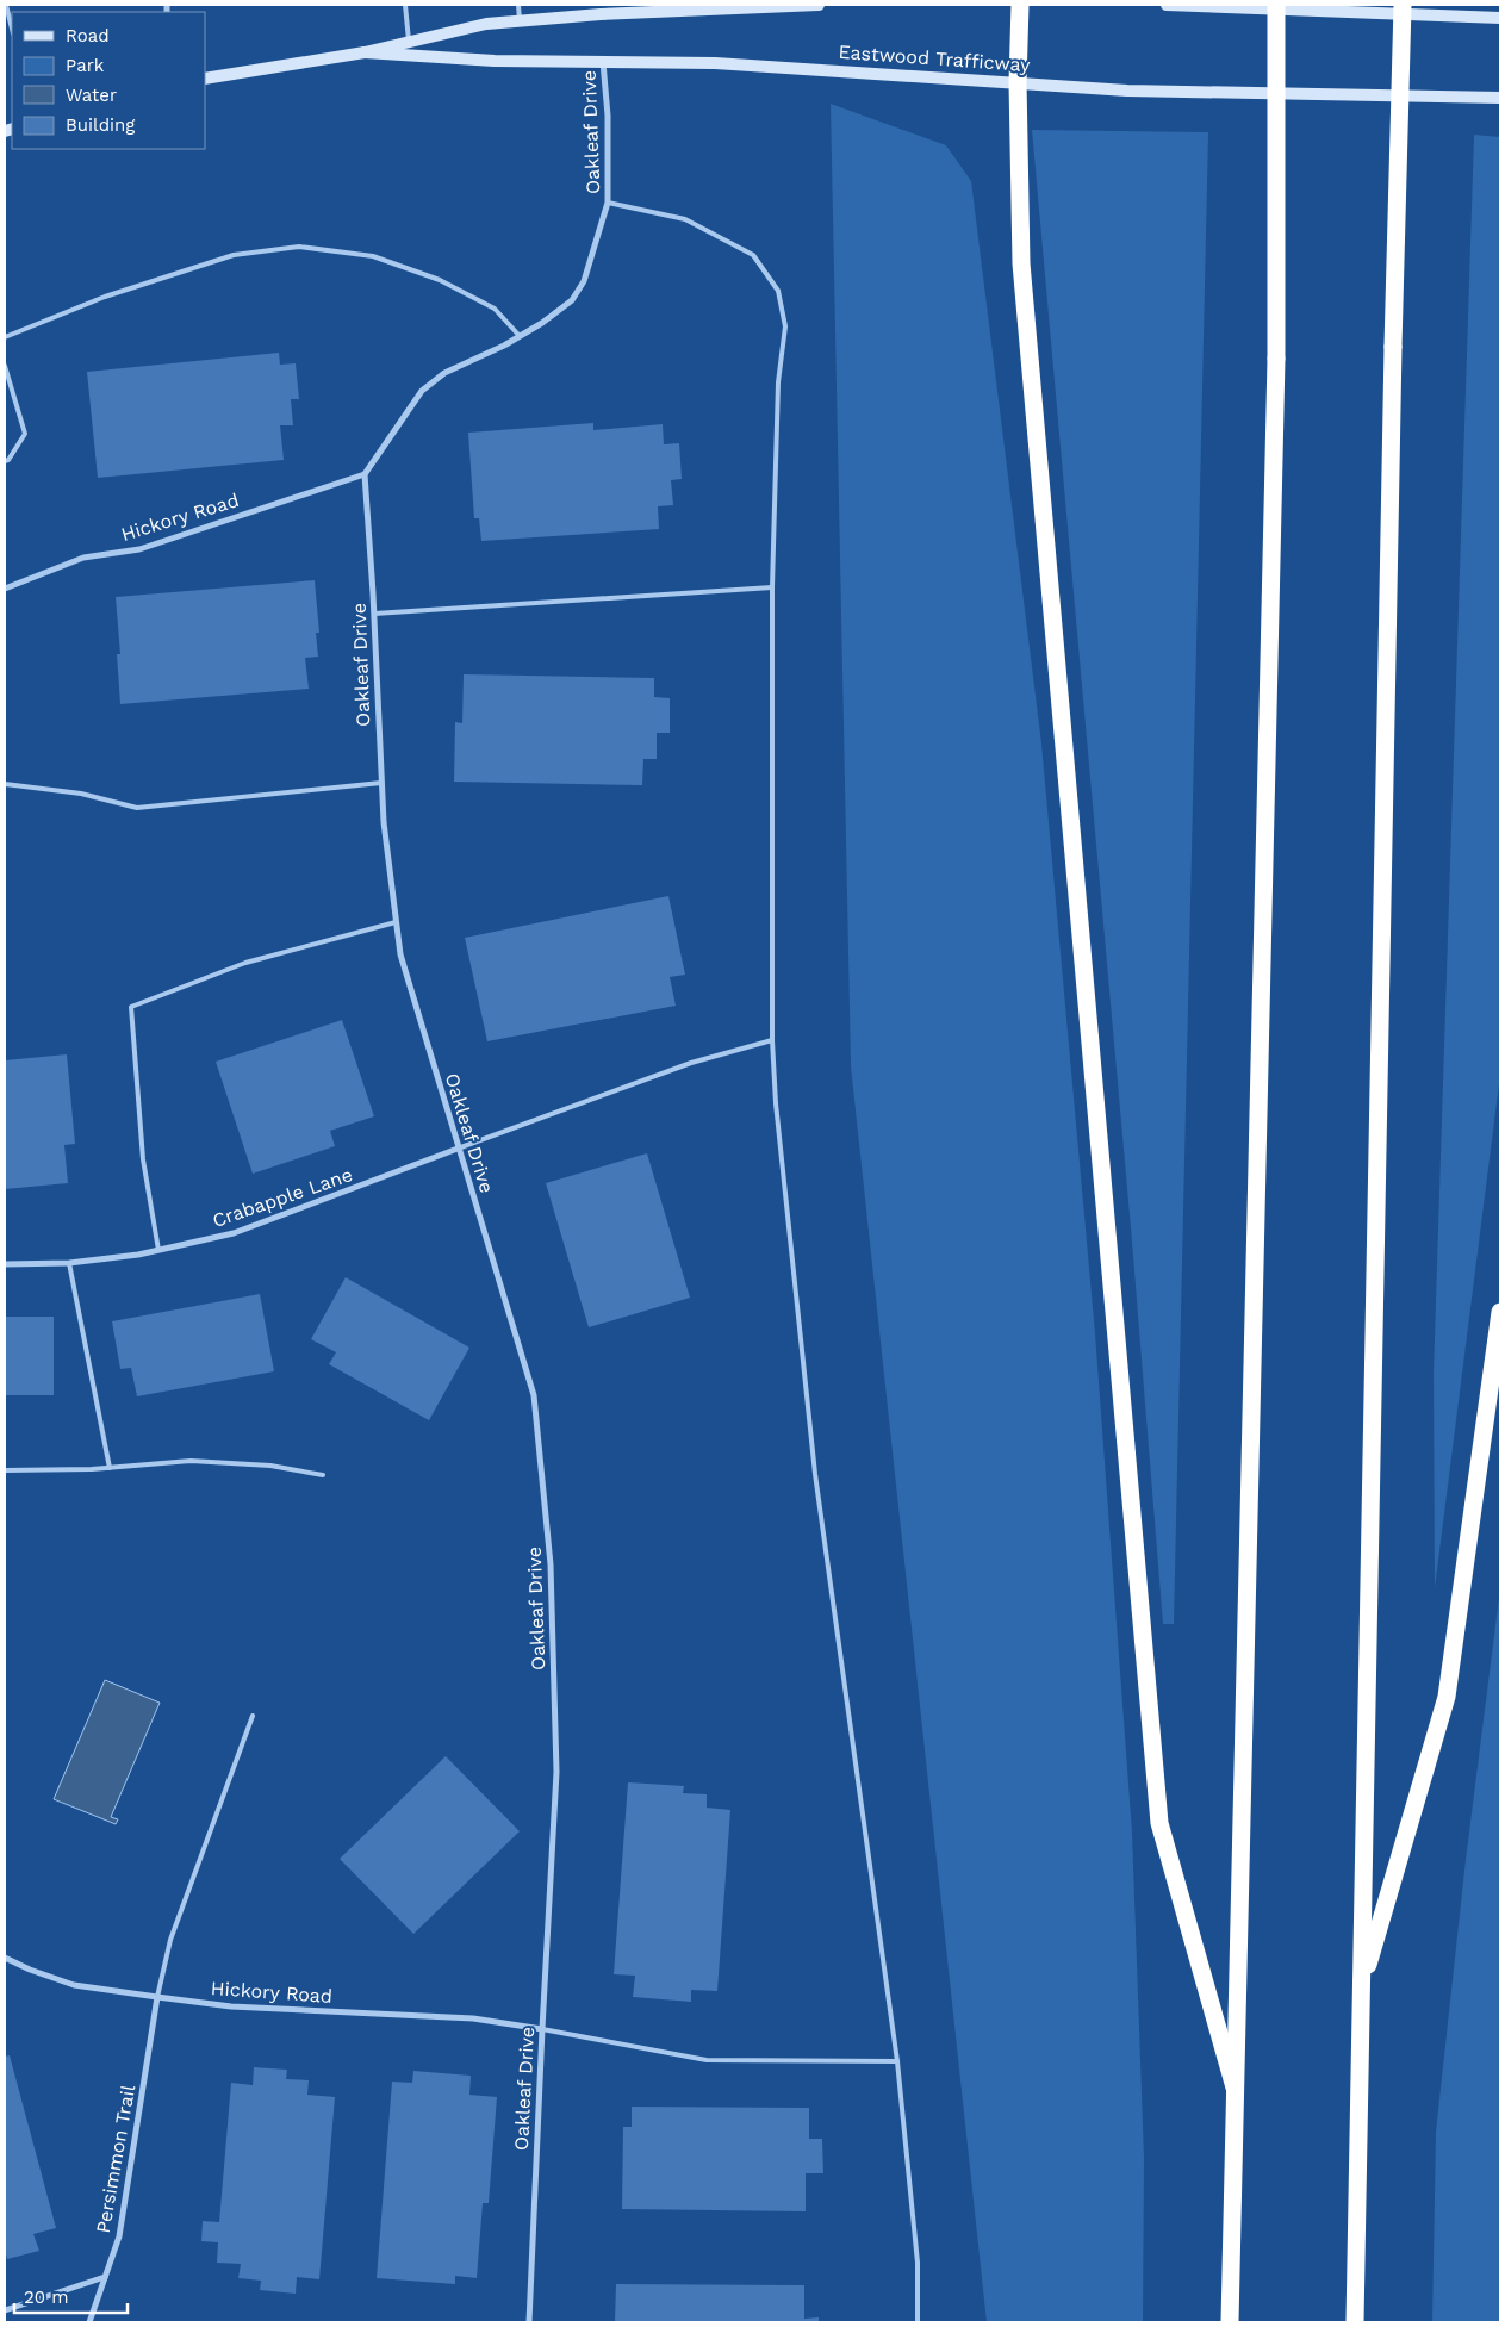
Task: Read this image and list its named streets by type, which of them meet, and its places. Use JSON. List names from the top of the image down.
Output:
{
  "streets": {
    "main road": ["Eastwood Trafficway"],
    "street": [
      "Oakleaf Drive",
      "Hickory Road",
      "Crabapple Lane",
      "Persimmon Trail"
    ]
  },
  "crossings": [
    ["Eastwood Trafficway", "Oakleaf Drive"],
    ["Oakleaf Drive", "Hickory Road"],
    ["Oakleaf Drive", "Crabapple Lane"],
    ["Hickory Road", "Persimmon Trail"]
  ],
  "legend": [
    "Road",
    "Park",
    "Water",
    "Building"
  ],
  "scale_bar": "20 m"
}
